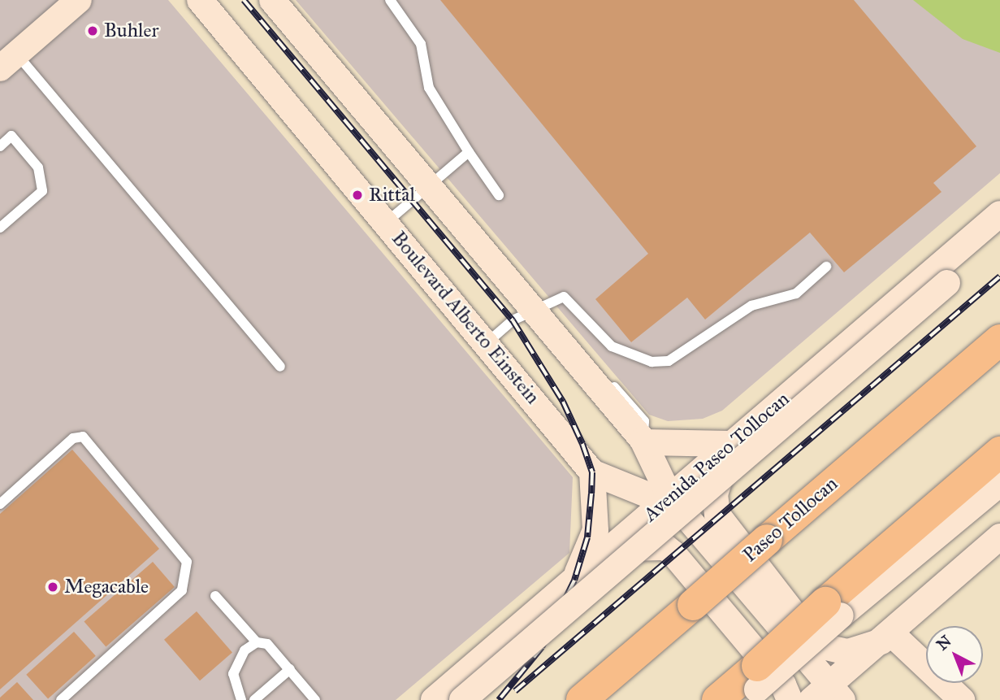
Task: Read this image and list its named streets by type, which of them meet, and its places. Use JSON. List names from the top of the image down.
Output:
{
  "streets": {
    "highway": ["Paseo Tollocan"],
    "main road": ["Boulevard Alberto Einstein", "Avenida Paseo Tollocan"]
  },
  "crossings": [
    ["Boulevard Alberto Einstein", "Avenida Paseo Tollocan"]
  ],
  "places": ["Buhler", "Rittal", "Megacable"],
  "north": "top left"
}
